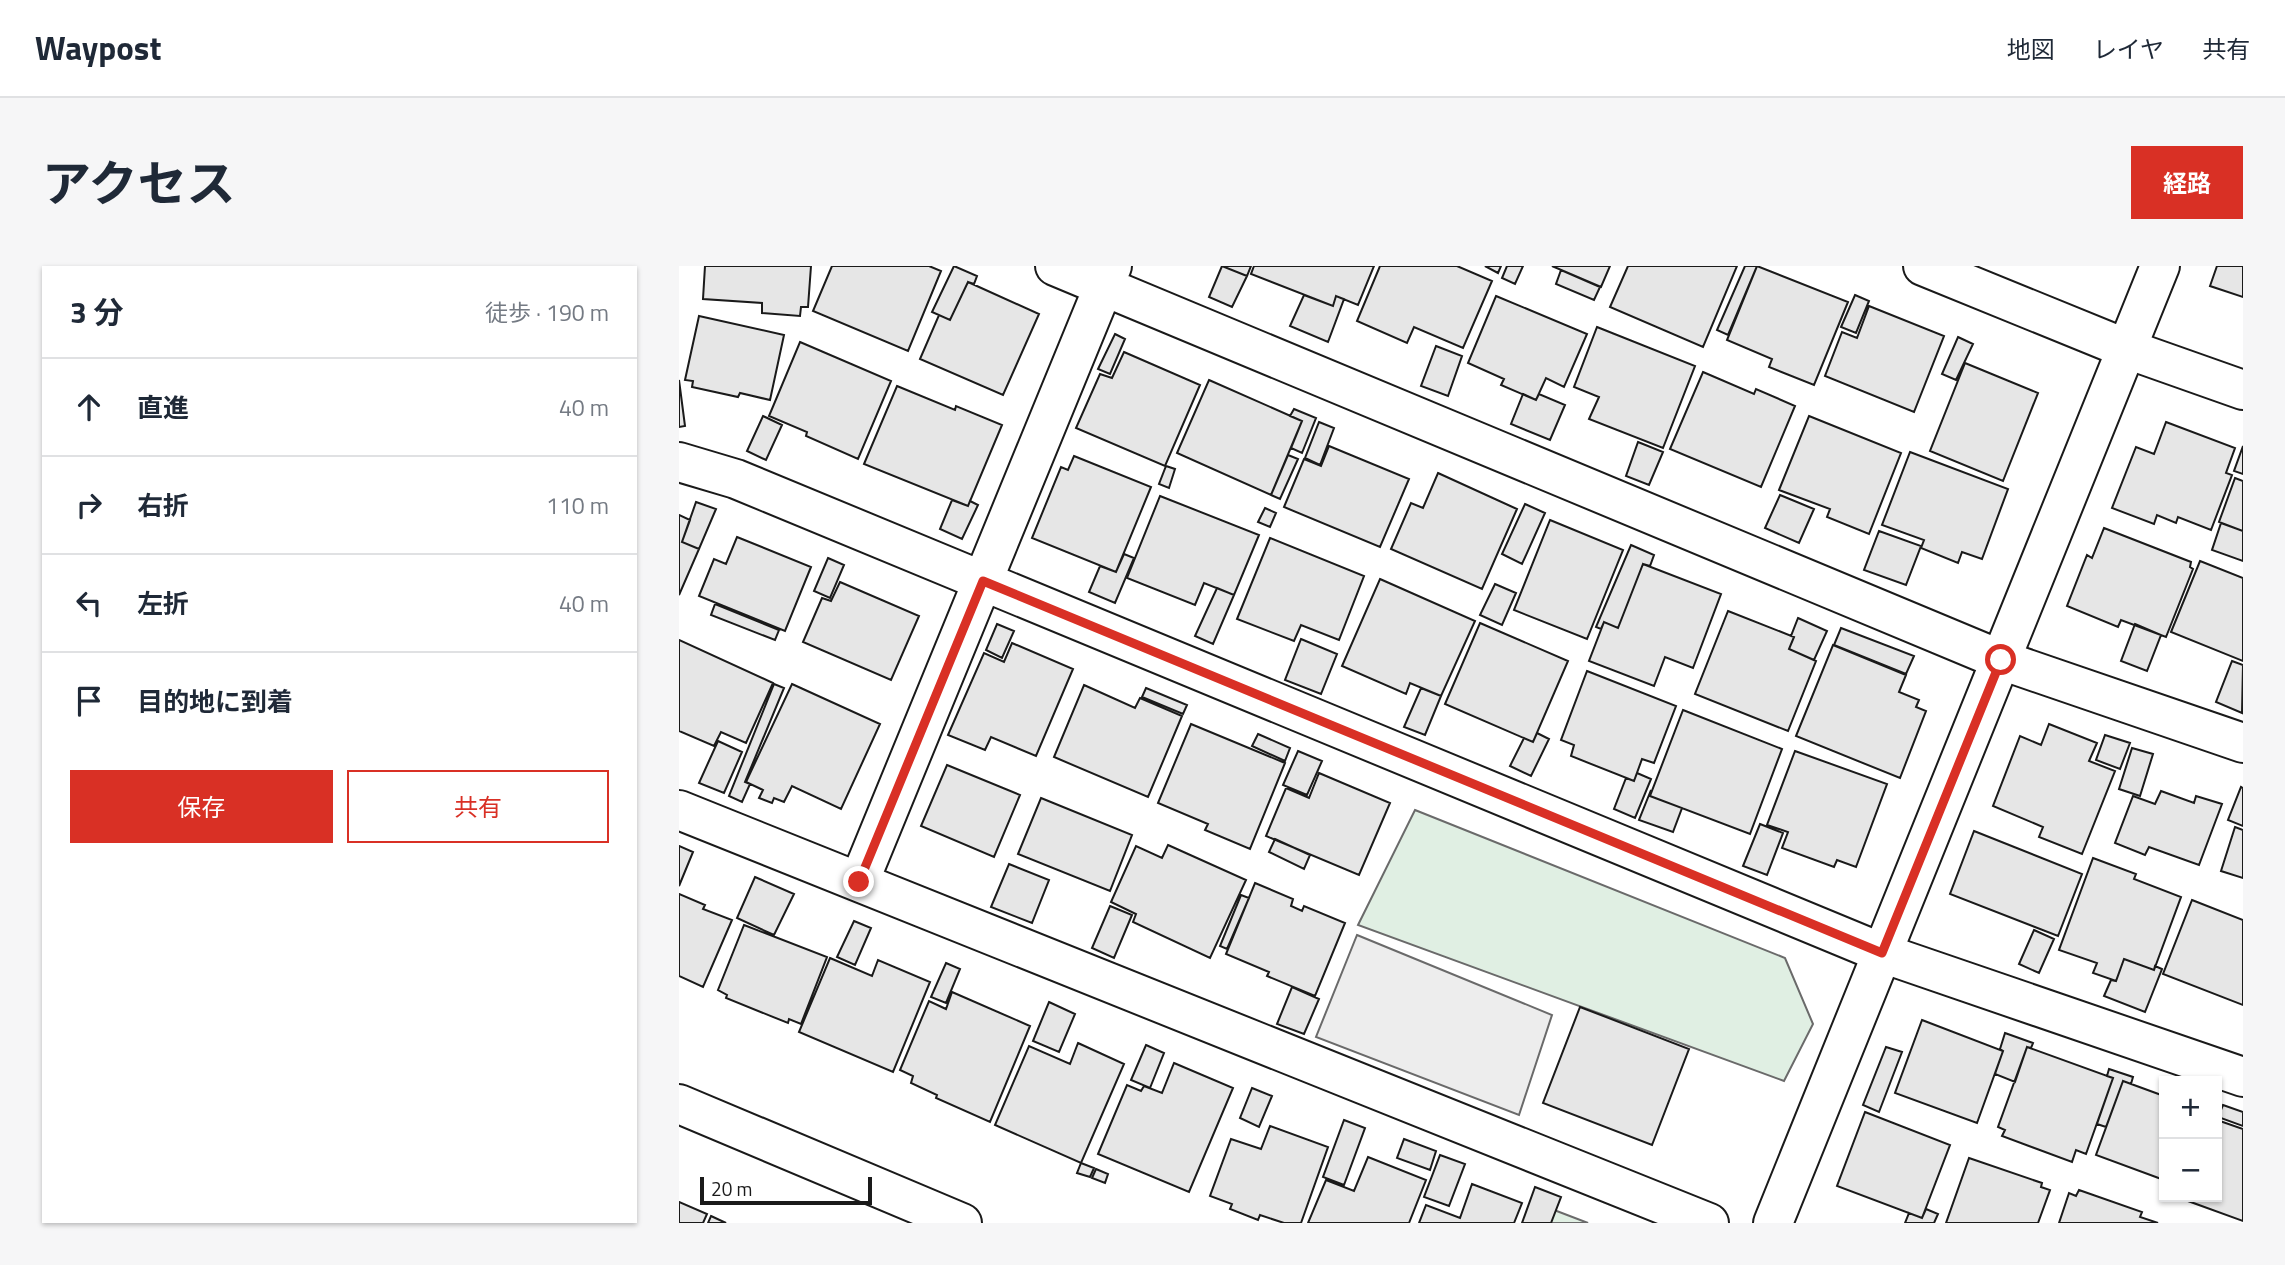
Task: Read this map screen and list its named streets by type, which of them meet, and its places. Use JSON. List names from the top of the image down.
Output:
{
  "scale_bar": "20 m",
  "page": {
    "header": "Waypost",
    "nav": ["地図", "レイヤ", "共有"],
    "title": "アクセス",
    "buttons": [
      "経路",
      ["保存", "共有"]
    ],
    "heading": ["3 分", "徒歩 · 190 m"],
    "list": [
      ["直進", "40 m"],
      ["右折", "110 m"],
      ["左折", "40 m"],
      "目的地に到着"
    ],
    "map_buttons": ["+", "−"],
    "scale": "20 m"
  }
}
